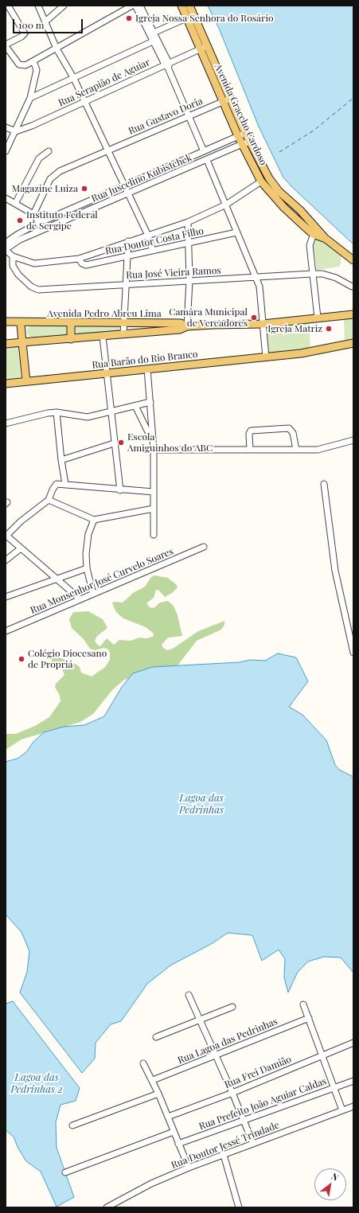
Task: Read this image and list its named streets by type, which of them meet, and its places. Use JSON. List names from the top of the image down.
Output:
{
  "streets": {
    "main road": ["Avenida Graccho Cardoso", "Avenida Pedro Abreu Lima", "Rua Barão do Rio Branco"],
    "street": [
      "Rua Serapião de Aguiar",
      "Rua Gustavo Doria",
      "Rua Juscelino Kubistchek",
      "Rua Doutor Costa Filho",
      "Rua José Vieira Ramos",
      "Rua Monsenhor José Curvelo Soares",
      "Rua Lagoa das Pedrinhas",
      "Rua Frei Damião",
      "Rua Prefeito João Aguiar Caldas",
      "Rua Doutor Jessé Trindade"
    ]
  },
  "crossings": [
    ["Rua Serapião de Aguiar", "Avenida Graccho Cardoso"],
    ["Avenida Graccho Cardoso", "Rua Gustavo Doria"],
    ["Avenida Graccho Cardoso", "Rua Juscelino Kubistchek"]
  ],
  "water": ["Lagoa das Pedrinhas", "Lagoa das Pedrinhas 2"],
  "places": [
    "Igreja Nossa Senhora do Rosário",
    "Magazine Luiza",
    "Instituto Federal de Sergipe",
    "Camâra Municipal de Vereadores",
    "Igreja Matriz",
    "Escola Amiguinhos do ABC",
    "Colégio Diocesano de Propriá"
  ],
  "scale_bar": "100 m",
  "north": "top right"
}
